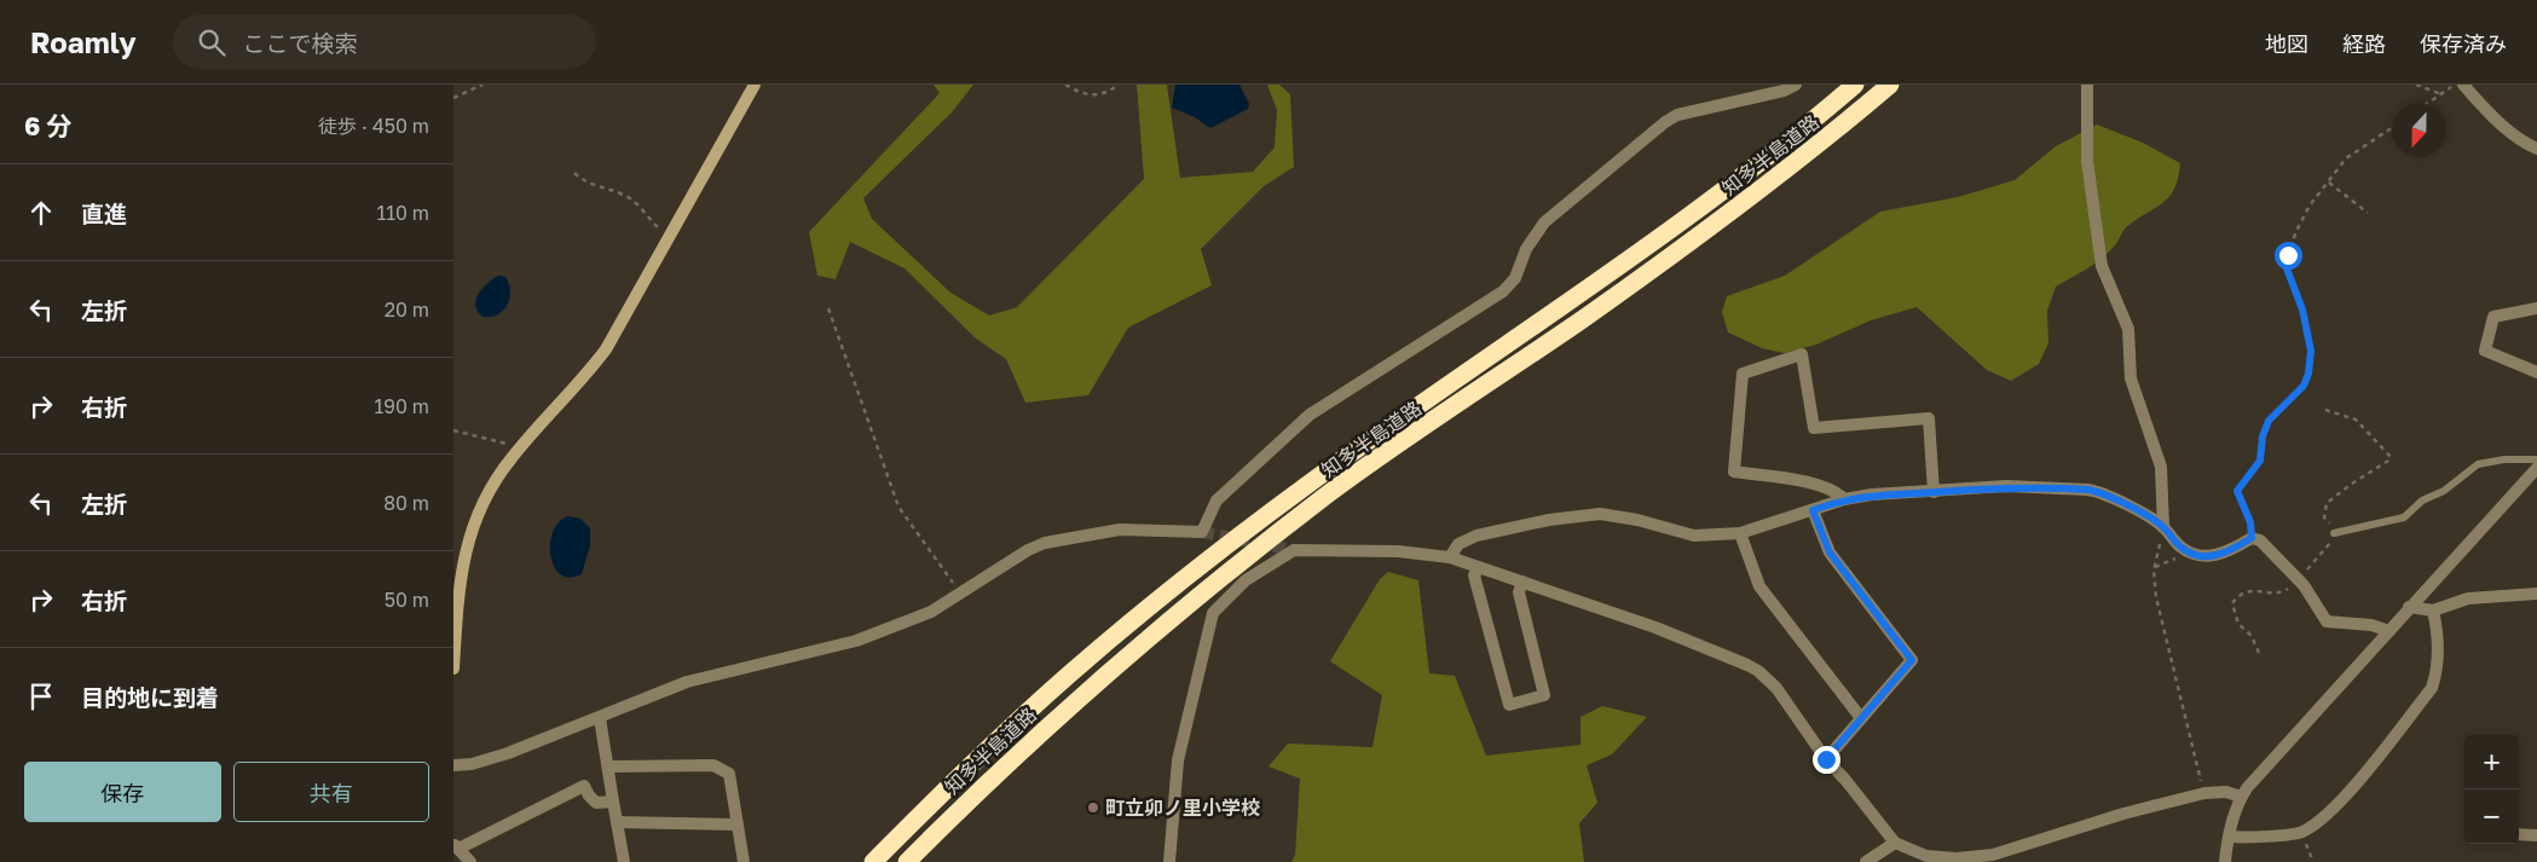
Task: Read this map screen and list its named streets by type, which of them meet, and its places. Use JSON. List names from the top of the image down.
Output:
{
  "streets": {
    "highway": ["知多半島道路"]
  },
  "places": ["町立卯ノ里小学校"],
  "north": "bottom",
  "page": {
    "header": "Roamly",
    "search": "ここで検索",
    "nav": ["地図", "経路", "保存済み"],
    "heading": ["6 分", "徒歩 · 450 m"],
    "list": [
      ["直進", "110 m"],
      ["左折", "20 m"],
      ["右折", "190 m"],
      ["左折", "80 m"],
      ["右折", "50 m"],
      "目的地に到着"
    ],
    "map_buttons": ["+", "−"],
    "buttons": ["保存", "共有"]
  }
}
